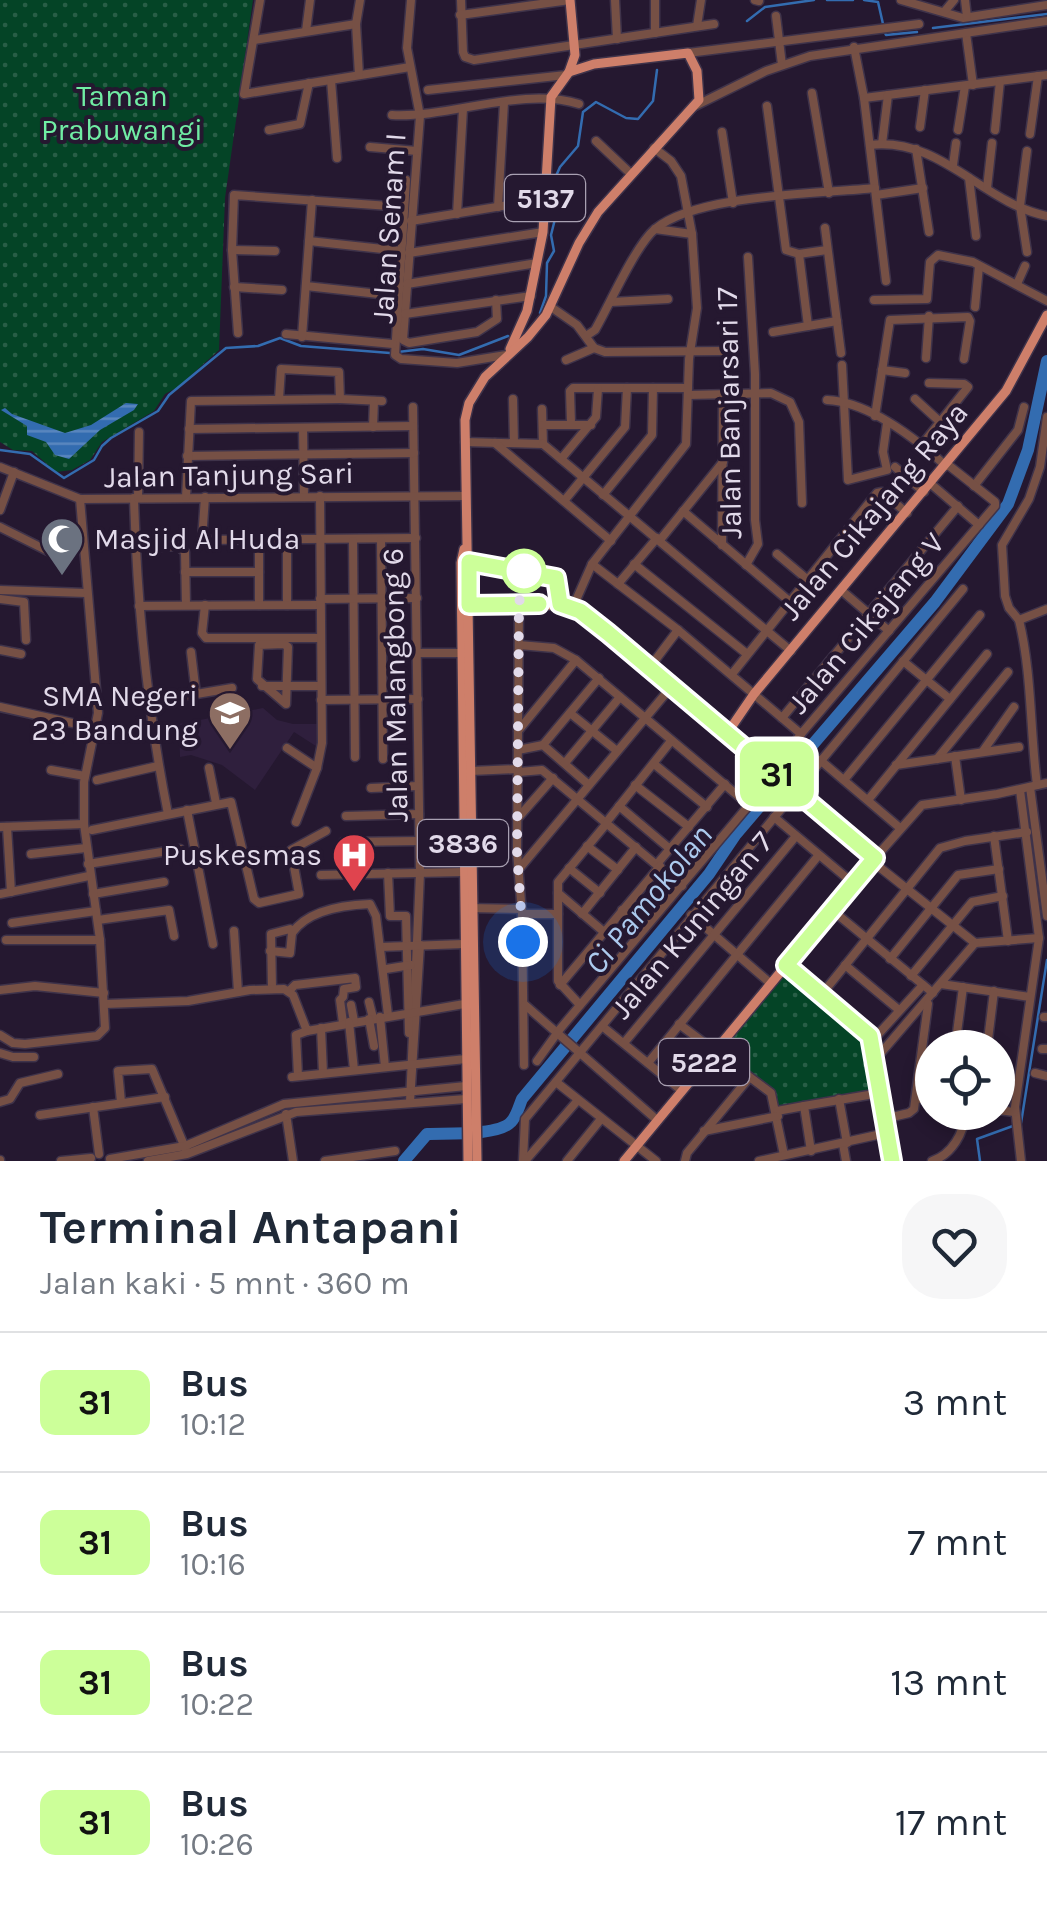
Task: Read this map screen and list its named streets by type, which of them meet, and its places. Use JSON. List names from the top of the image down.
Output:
{
  "streets": {
    "main road": [
      "5137",
      "Jalan Cikajang Raya",
      "3836",
      "5222"
    ],
    "street": [
      "Jalan Senam I",
      "Jalan Banjarsari 17",
      "Jalan Tanjung Sari",
      "Jalan Cikajang V",
      "Jalan Malangbong 6",
      "Jalan Kuningan 7"
    ]
  },
  "crossings": [
    ["Jalan Tanjung Sari", "Jalan Malangbong 6"],
    ["Jalan Tanjung Sari", "3836"]
  ],
  "water": ["Ci Pamokolan"],
  "parks": ["Taman Prabuwangi"],
  "places": {
    "mosque": ["Masjid Al Huda"],
    "school or university": ["SMA Negeri 23 Bandung"],
    "hospital": ["Puskesmas"]
  },
  "lines": ["bus line 31"],
  "page": {
    "on_map": "31",
    "heading": ["Terminal Antapani", "Jalan kaki · 5 mnt · 360 m"],
    "list": [
      {
        "mark": "31",
        "name": "Bus",
        "note": "10:12",
        "value": "3 mnt"
      },
      {
        "mark": "31",
        "name": "Bus",
        "note": "10:16",
        "value": "7 mnt"
      },
      {
        "mark": "31",
        "name": "Bus",
        "note": "10:22",
        "value": "13 mnt"
      },
      {
        "mark": "31",
        "name": "Bus",
        "note": "10:26",
        "value": "17 mnt"
      }
    ]
  }
}
